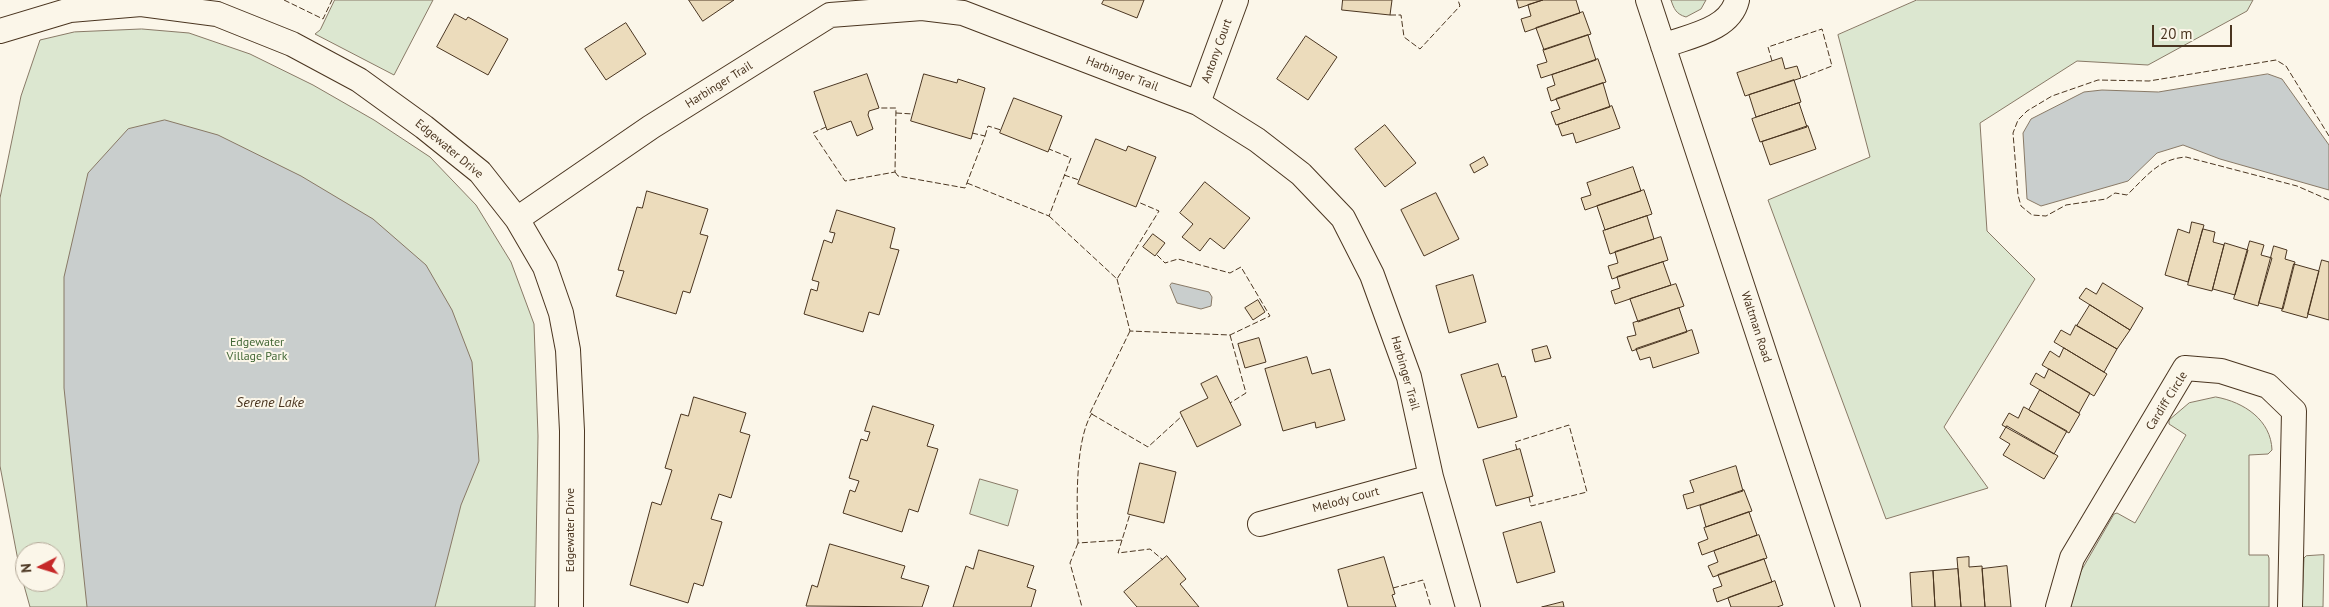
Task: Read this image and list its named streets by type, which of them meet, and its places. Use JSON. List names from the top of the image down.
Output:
{
  "streets": {
    "street": [
      "Antony Court",
      "Harbinger Trail",
      "Edgewater Drive",
      "Waltman Road",
      "Cardiff Circle",
      "Melody Court"
    ]
  },
  "crossings": [
    ["Antony Court", "Harbinger Trail"],
    ["Harbinger Trail", "Edgewater Drive"],
    ["Harbinger Trail", "Melody Court"]
  ],
  "water": ["Serene Lake"],
  "parks": ["Edgewater Village Park"],
  "scale_bar": "20 m",
  "north": "left"
}
